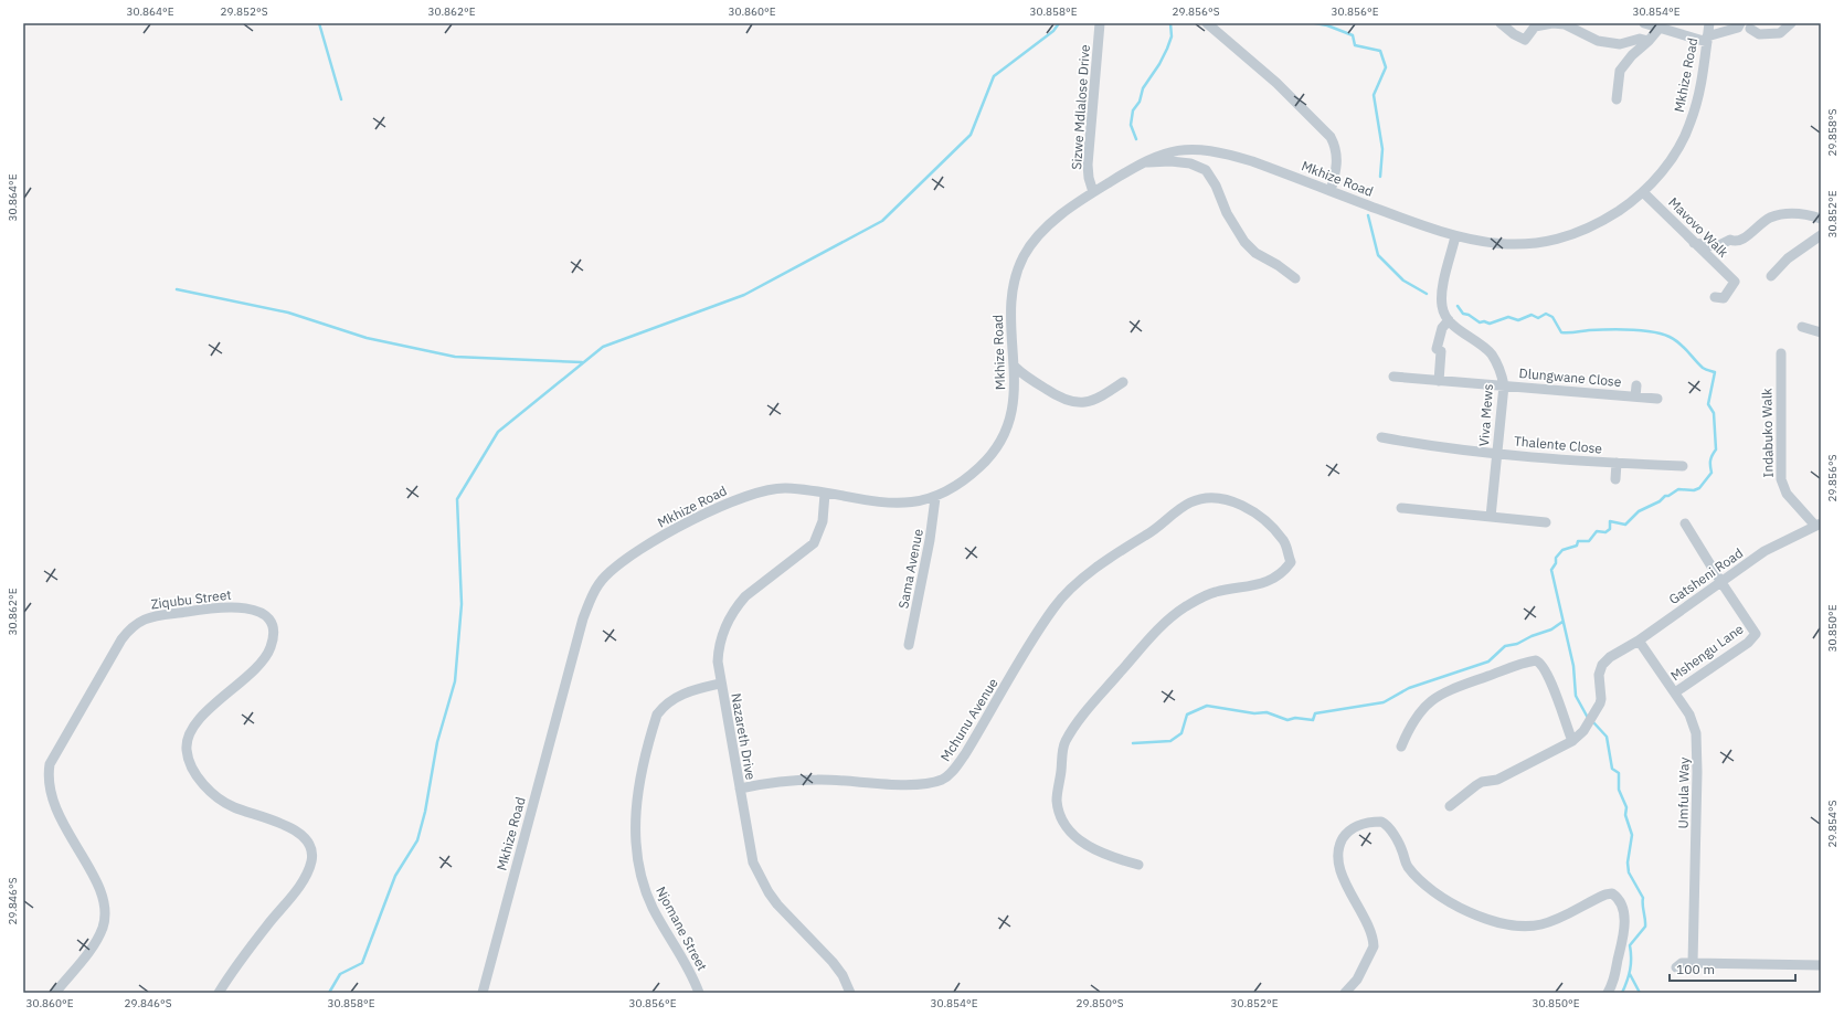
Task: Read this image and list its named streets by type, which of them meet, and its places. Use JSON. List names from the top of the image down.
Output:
{
  "streets": {
    "street": [
      "Mkhize Road",
      "Sizwe Mdlalose Drive",
      "Mavovo Walk",
      "Dlungwane Close",
      "Viva Mews",
      "Indabuko Walk",
      "Thalente Close",
      "Sama Avenue",
      "Gatsheni Road",
      "Ziqubu Street",
      "Mshengu Lane",
      "Mchunu Avenue",
      "Nazareth Drive",
      "Umfula Way",
      "Njomane Street"
    ]
  },
  "crossings": [
    ["Mkhize Road", "Sizwe Mdlalose Drive"],
    ["Mkhize Road", "Mavovo Walk"],
    ["Mkhize Road", "Sama Avenue"],
    ["Mkhize Road", "Nazareth Drive"],
    ["Dlungwane Close", "Viva Mews"],
    ["Viva Mews", "Thalente Close"],
    ["Indabuko Walk", "Gatsheni Road"],
    ["Gatsheni Road", "Mshengu Lane"],
    ["Gatsheni Road", "Umfula Way"],
    ["Mshengu Lane", "Umfula Way"],
    ["Mchunu Avenue", "Nazareth Drive"],
    ["Nazareth Drive", "Njomane Street"]
  ],
  "scale_bar": "100 m",
  "coordinates": [
    "30.864°E",
    "29.852°S",
    "30.862°E",
    "30.860°E",
    "30.858°E",
    "29.856°S",
    "30.856°E",
    "30.854°E",
    "29.858°S",
    "30.852°E",
    "30.850°E",
    "29.854°S",
    "29.846°S",
    "29.850°S"
  ]
}
